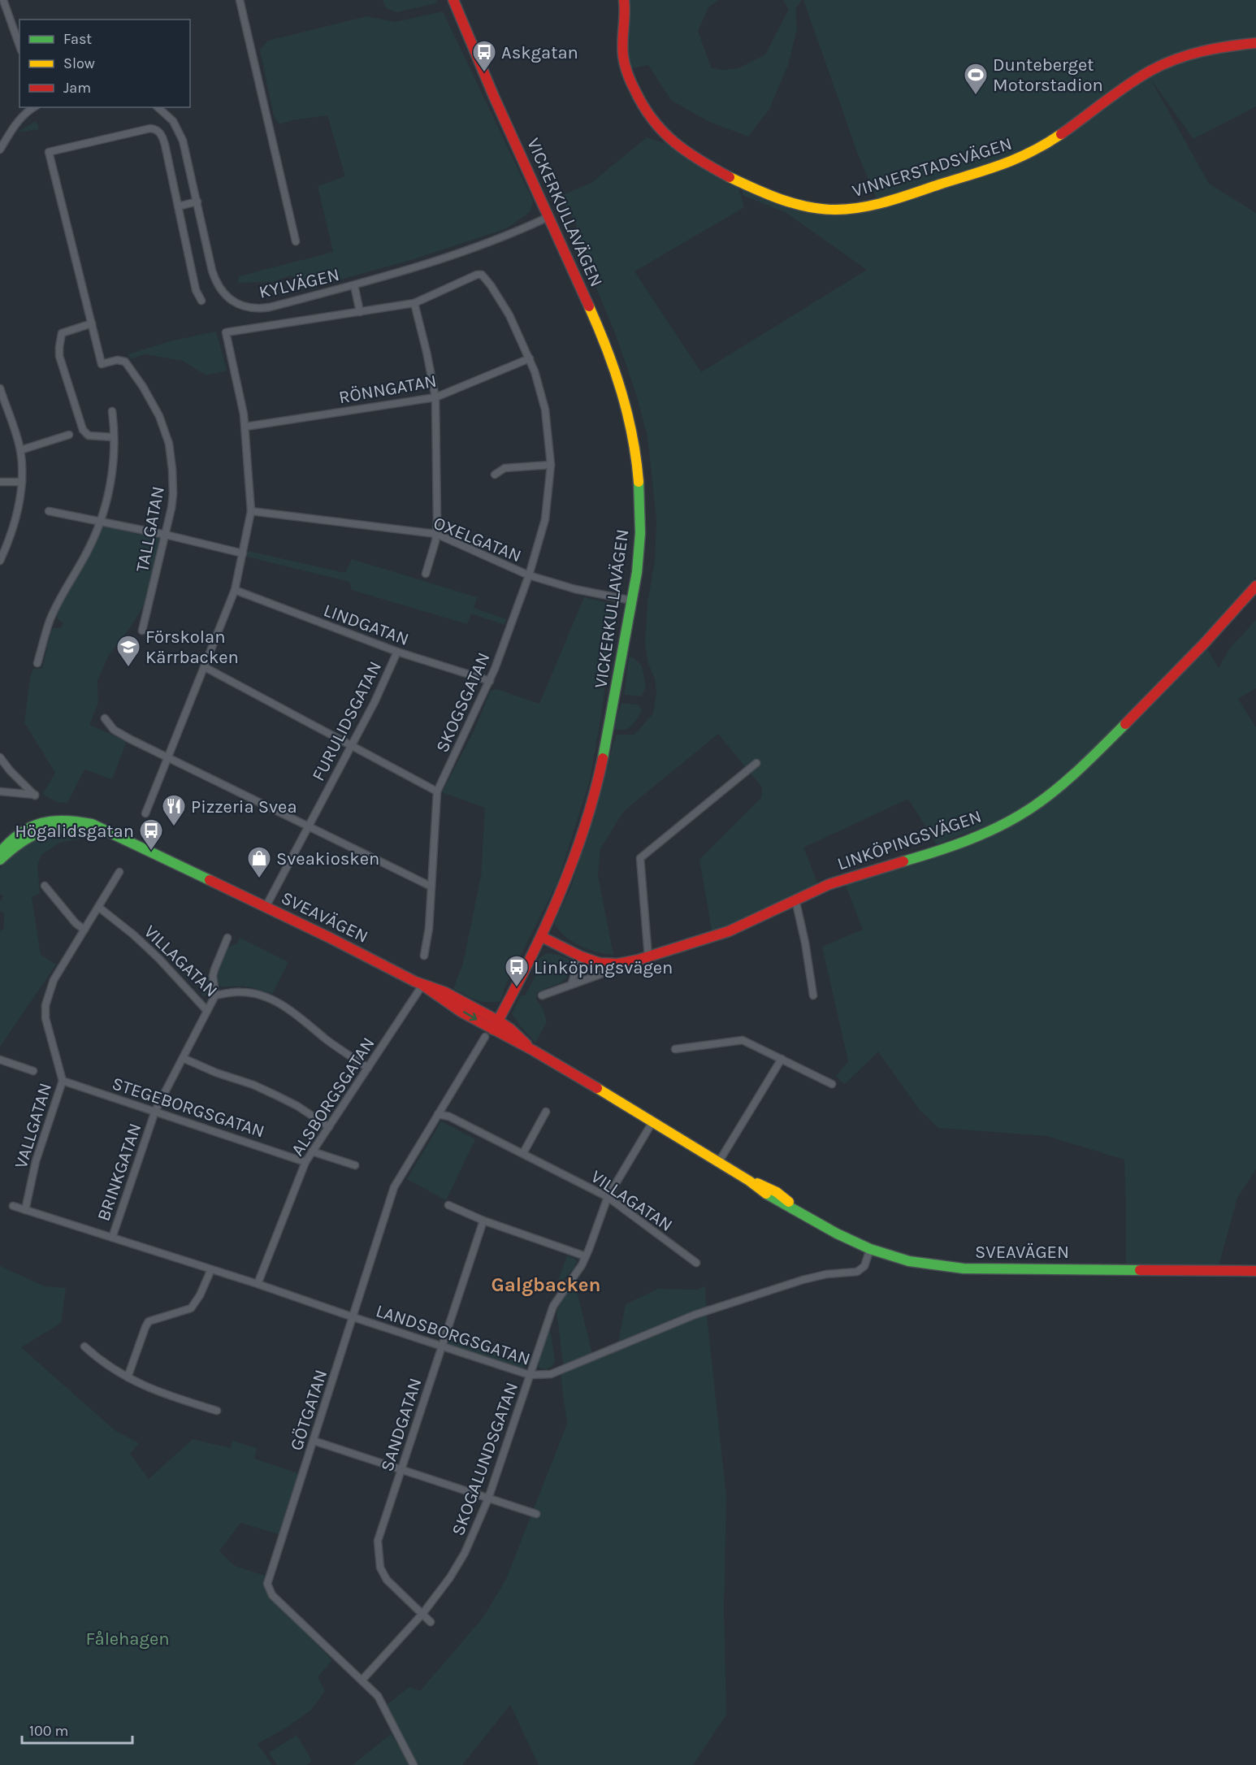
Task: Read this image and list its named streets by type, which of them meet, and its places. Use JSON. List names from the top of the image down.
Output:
{
  "streets": {
    "main road": [
      "VINNERSTADSVÄGEN",
      "VICKERKULLAVÄGEN",
      "LINKÖPINGSVÄGEN",
      "SVEAVÄGEN"
    ],
    "street": [
      "KYLVÄGEN",
      "RÖNNGATAN",
      "TALLGATAN",
      "OXELGATAN",
      "LINDGATAN",
      "SKOGSGATAN",
      "FURULIDSGATAN",
      "VILLAGATAN",
      "ALSBORGSGATAN",
      "STEGEBORGSGATAN",
      "VALLGATAN",
      "BRINKGATAN",
      "LANDSBORGSGATAN",
      "GÖTGATAN",
      "SANDGATAN",
      "SKOGALUNDSGATAN"
    ]
  },
  "crossings": [
    ["VICKERKULLAVÄGEN", "KYLVÄGEN"],
    ["VICKERKULLAVÄGEN", "OXELGATAN"],
    ["VICKERKULLAVÄGEN", "LINKÖPINGSVÄGEN"],
    ["VICKERKULLAVÄGEN", "SVEAVÄGEN"],
    ["VICKERKULLAVÄGEN", "GÖTGATAN"],
    ["RÖNNGATAN", "SKOGSGATAN"],
    ["OXELGATAN", "SKOGSGATAN"],
    ["LINDGATAN", "SKOGSGATAN"],
    ["LINDGATAN", "FURULIDSGATAN"],
    ["FURULIDSGATAN", "SVEAVÄGEN"],
    ["SVEAVÄGEN", "ALSBORGSGATAN"],
    ["SVEAVÄGEN", "LANDSBORGSGATAN"],
    ["SVEAVÄGEN", "GÖTGATAN"],
    ["SVEAVÄGEN", "SKOGALUNDSGATAN"],
    ["VILLAGATAN", "ALSBORGSGATAN"],
    ["VILLAGATAN", "BRINKGATAN"],
    ["VILLAGATAN", "GÖTGATAN"],
    ["VILLAGATAN", "SKOGALUNDSGATAN"],
    ["ALSBORGSGATAN", "STEGEBORGSGATAN"],
    ["ALSBORGSGATAN", "LANDSBORGSGATAN"],
    ["STEGEBORGSGATAN", "VALLGATAN"],
    ["STEGEBORGSGATAN", "BRINKGATAN"],
    ["VALLGATAN", "LANDSBORGSGATAN"],
    ["BRINKGATAN", "LANDSBORGSGATAN"],
    ["LANDSBORGSGATAN", "GÖTGATAN"],
    ["LANDSBORGSGATAN", "SANDGATAN"],
    ["LANDSBORGSGATAN", "SKOGALUNDSGATAN"],
    ["GÖTGATAN", "SKOGALUNDSGATAN"],
    ["SANDGATAN", "SKOGALUNDSGATAN"]
  ],
  "districts": ["Galgbacken"],
  "parks": ["Fålehagen"],
  "places": {
    "bus stop": ["Askgatan", "Högalidsgatan", "Linköpingsvägen"],
    "sports": ["Dunteberget Motorstadion"],
    "school or university": ["Förskolan Kärrbacken"],
    "restaurant": ["Pizzeria Svea"],
    "shop": ["Sveakiosken"]
  },
  "legend": ["Fast", "Slow", "Jam"],
  "scale_bar": "100 m"
}
